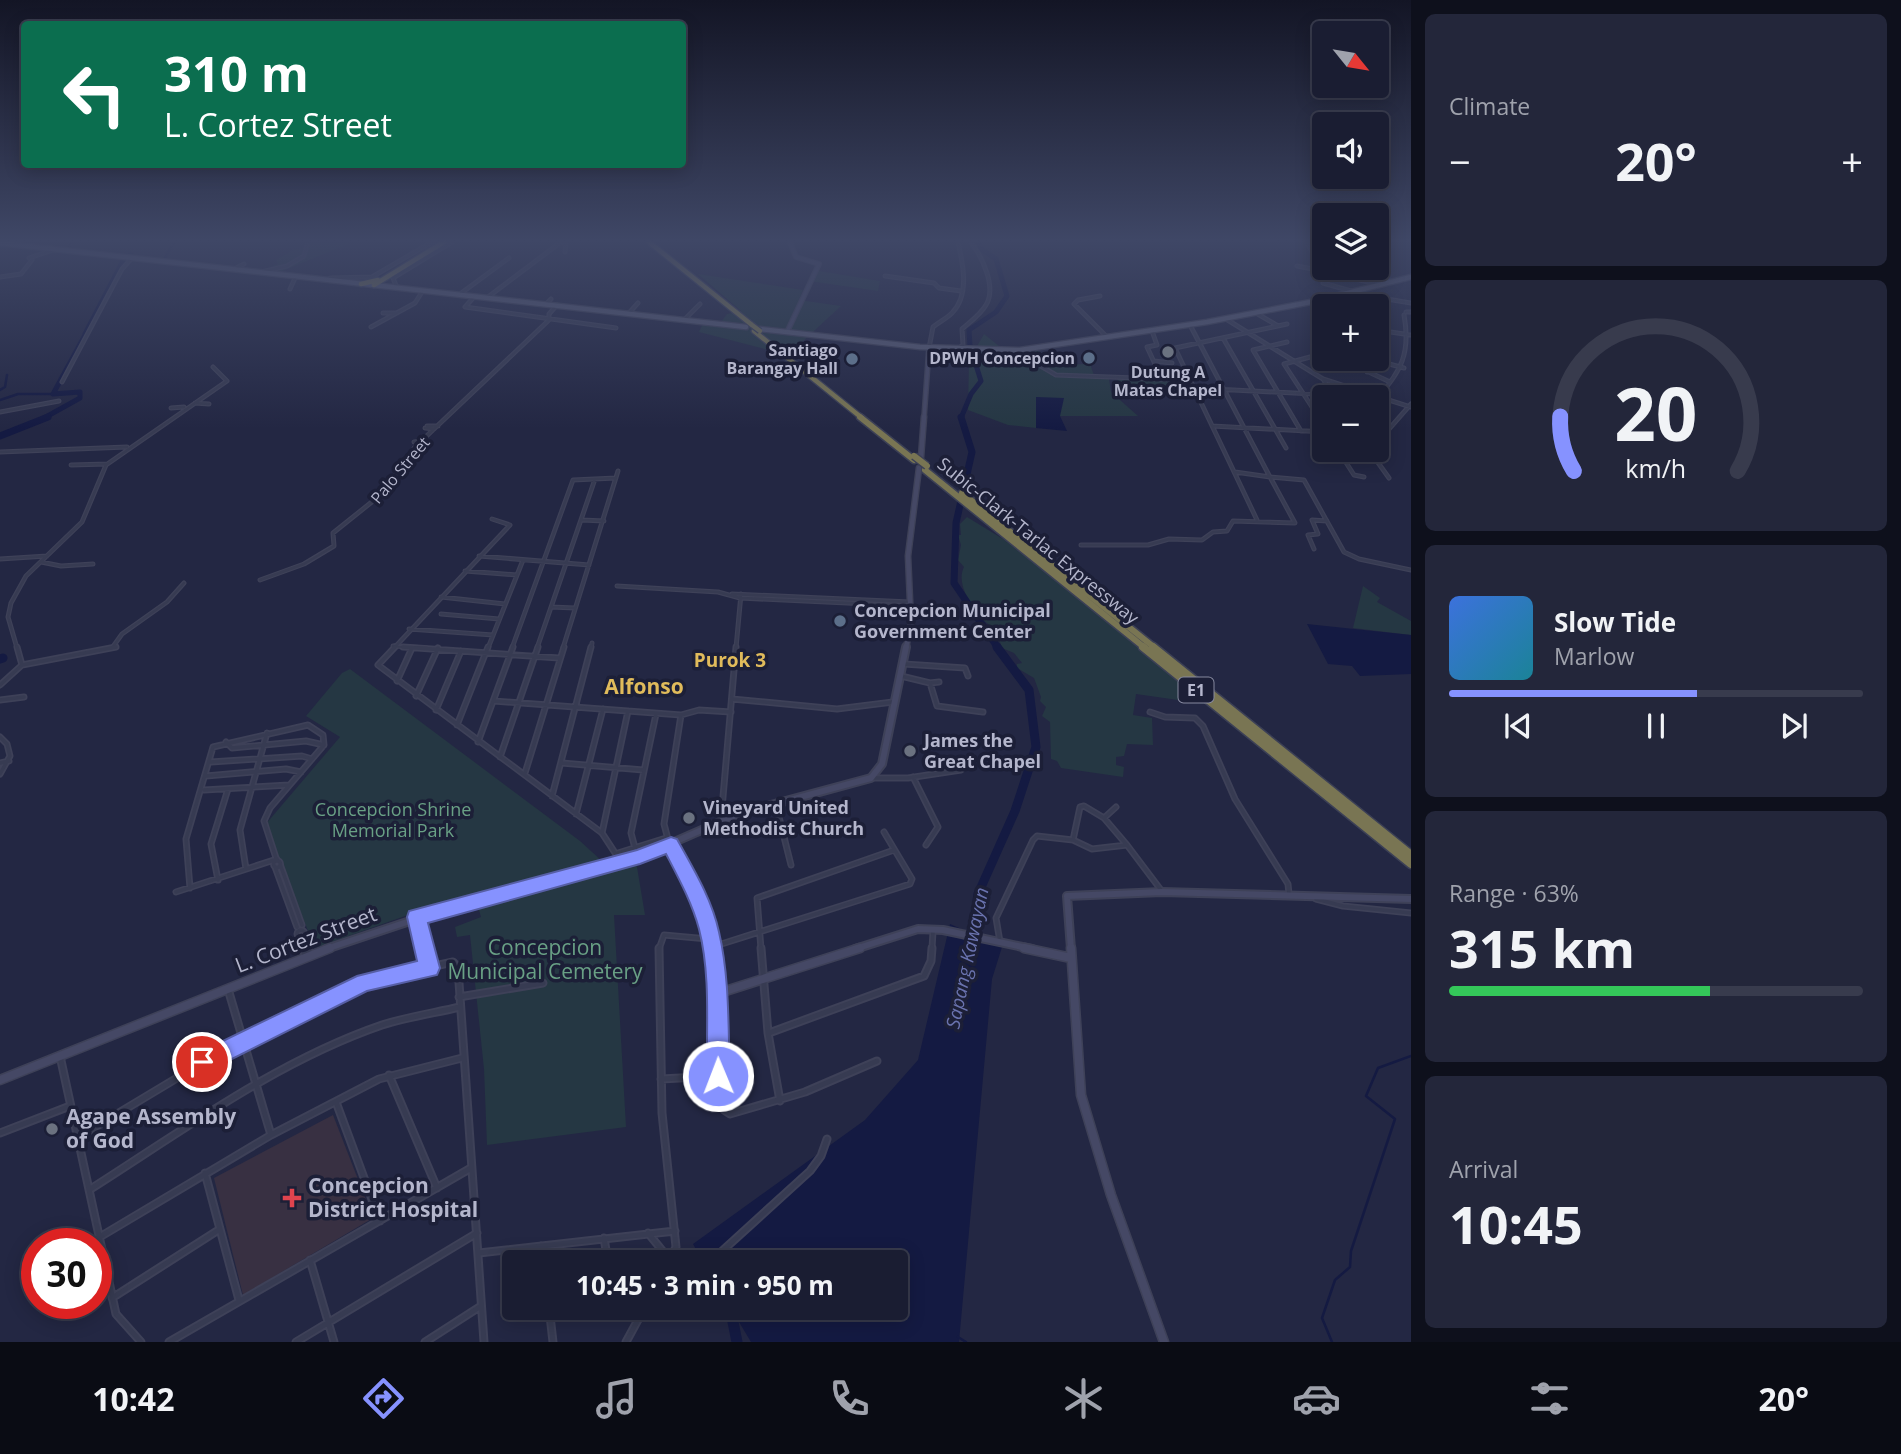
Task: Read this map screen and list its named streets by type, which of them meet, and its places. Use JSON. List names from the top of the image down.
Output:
{
  "streets": {
    "highway": ["Subic-Clark-Tarlac Expressway", "E1"],
    "main road": ["L. Cortez Street"],
    "street": ["Palo Street"]
  },
  "districts": ["Purok 3", "Alfonso"],
  "water": ["Sapang Kawayan"],
  "parks": ["Concepcion Shrine Memorial Park", "Concepcion Municipal Cemetery"],
  "places": {
    "other": [
      "Dutung A Matas Chapel",
      "DPWH Concepcion",
      "Santiago Barangay Hall",
      "Concepcion Municipal Government Center",
      "James the Great Chapel",
      "Vineyard United Methodist Church",
      "Agape Assembly of God"
    ],
    "health": ["Concepcion District Hospital"]
  },
  "north": "bottom right",
  "page": {
    "tile": [
      "Climate",
      ["Range · 63%", "315 km"],
      ["Arrival", "10:45"]
    ],
    "map_buttons": ["+", "−"],
    "turn": ["310 m", "L. Cortez Street"],
    "heat": ["−", "20°", "+"],
    "song": ["Slow Tide", "Marlow"],
    "limit": "30",
    "trip": "10:45 · 3 min · 950 m",
    "tabs": ["10:42", "20°"],
    "gauge": ["20", "km/h"]
  }
}
